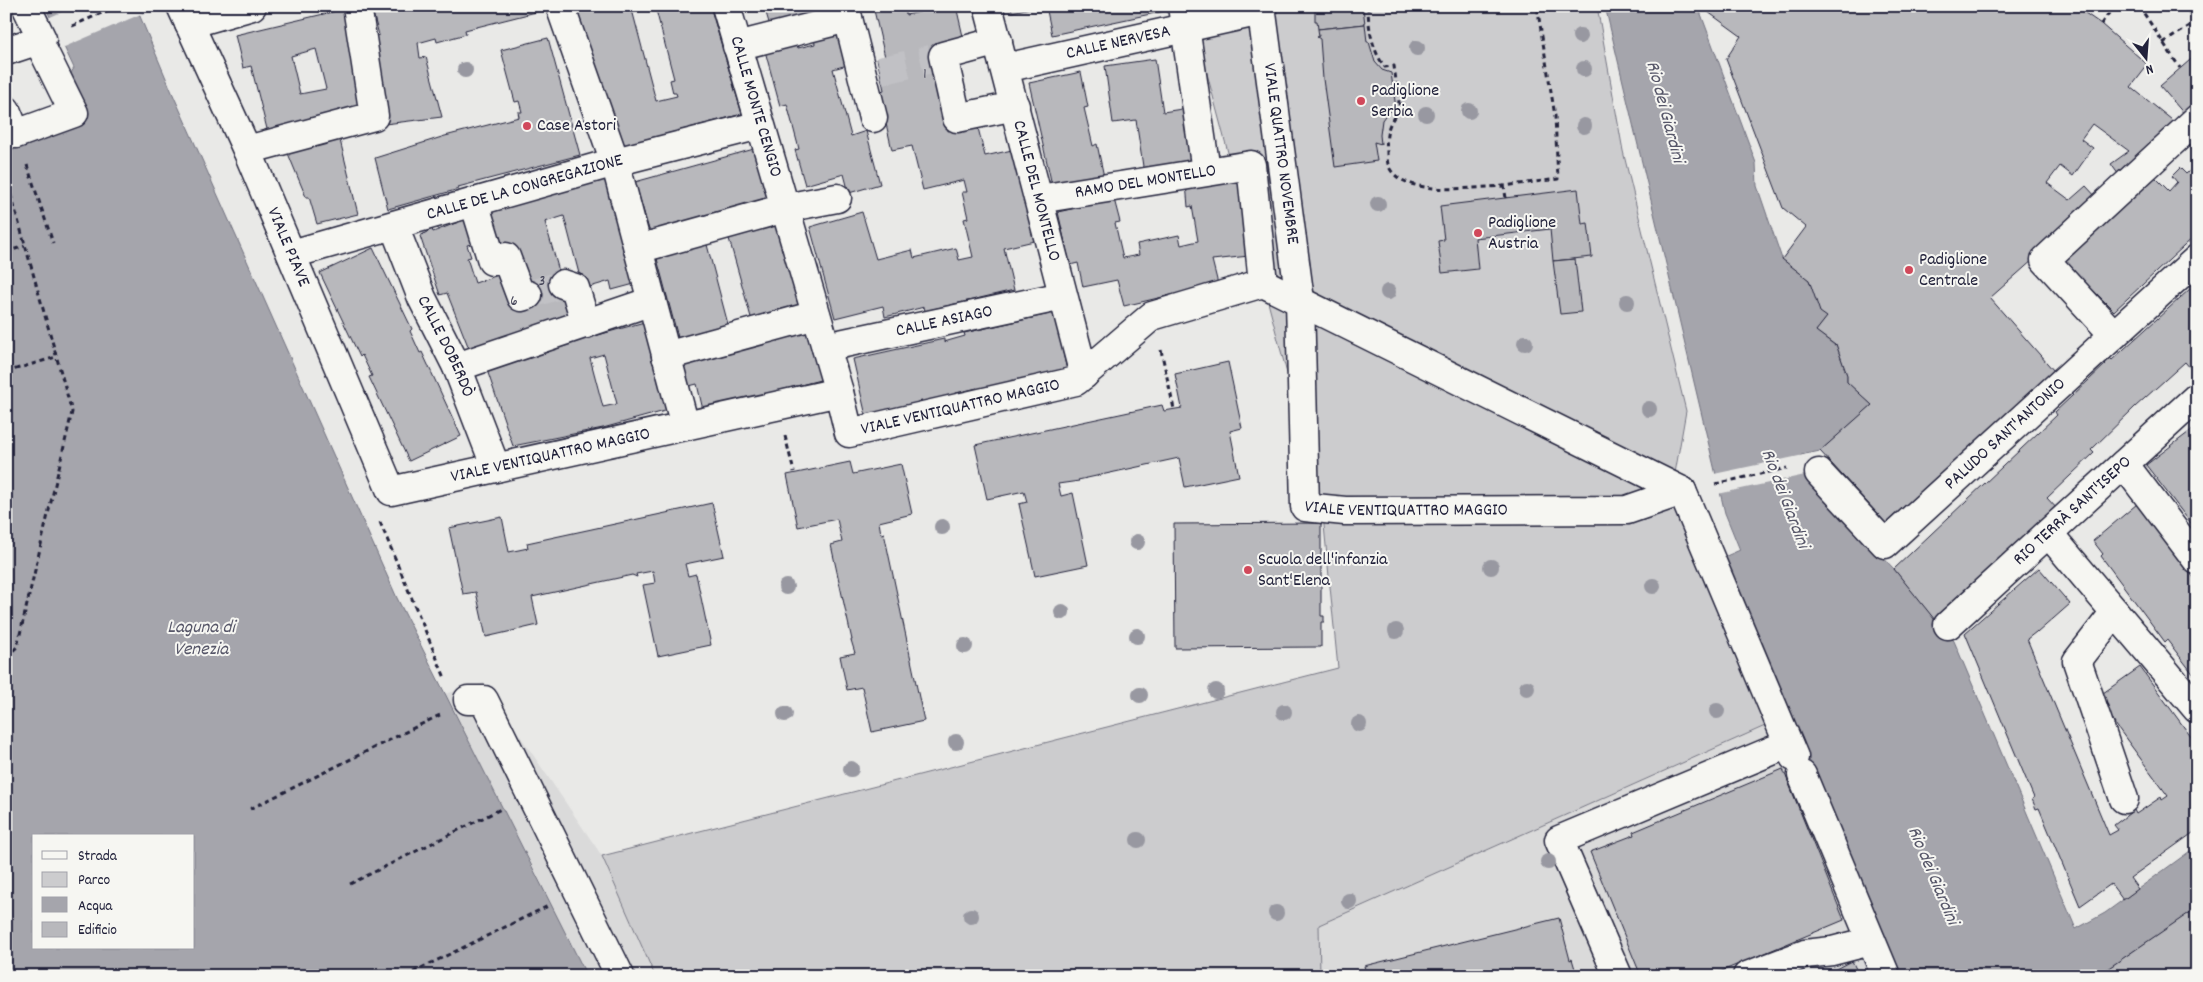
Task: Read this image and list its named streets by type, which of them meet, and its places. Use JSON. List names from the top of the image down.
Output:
{
  "streets": {
    "street": [
      "CALLE NERVESA",
      "CALLE MONTE CENGIO",
      "VIALE QUATTRO NOVEMBRE",
      "RAMO DEL MONTELLO",
      "CALLE DE LA CONGREGAZIONE",
      "CALLE DEL MONTELLO",
      "VIALE PIAVE",
      "CALLE ASIAGO",
      "CALLE DOBERDÒ",
      "VIALE VENTIQUATTRO MAGGIO",
      "PALUDO SANT'ANTONIO",
      "RIO TERRÀ SANT'ISEPO"
    ]
  },
  "crossings": [
    ["CALLE NERVESA", "VIALE QUATTRO NOVEMBRE"],
    ["CALLE NERVESA", "CALLE DEL MONTELLO"],
    ["CALLE MONTE CENGIO", "CALLE DE LA CONGREGAZIONE"],
    ["CALLE MONTE CENGIO", "CALLE ASIAGO"],
    ["CALLE MONTE CENGIO", "VIALE VENTIQUATTRO MAGGIO"],
    ["VIALE QUATTRO NOVEMBRE", "RAMO DEL MONTELLO"],
    ["VIALE QUATTRO NOVEMBRE", "VIALE VENTIQUATTRO MAGGIO"],
    ["RAMO DEL MONTELLO", "CALLE DEL MONTELLO"],
    ["CALLE DE LA CONGREGAZIONE", "VIALE PIAVE"],
    ["CALLE DE LA CONGREGAZIONE", "CALLE DOBERDÒ"],
    ["CALLE DEL MONTELLO", "CALLE ASIAGO"],
    ["CALLE DEL MONTELLO", "VIALE VENTIQUATTRO MAGGIO"],
    ["VIALE PIAVE", "VIALE VENTIQUATTRO MAGGIO"],
    ["CALLE DOBERDÒ", "VIALE VENTIQUATTRO MAGGIO"]
  ],
  "water": ["Rio dei Giardini", "Laguna di Venezia"],
  "places": [
    "Padiglione Serbia",
    "Case Astori",
    "Padiglione Austria",
    "Padiglione Centrale",
    "Scuola dell'infanzia Sant'Elena"
  ],
  "house_numbers": ["1", "3", "6"],
  "legend": [
    "Strada",
    "Parco",
    "Acqua",
    "Edificio"
  ],
  "north": "bottom"
}
